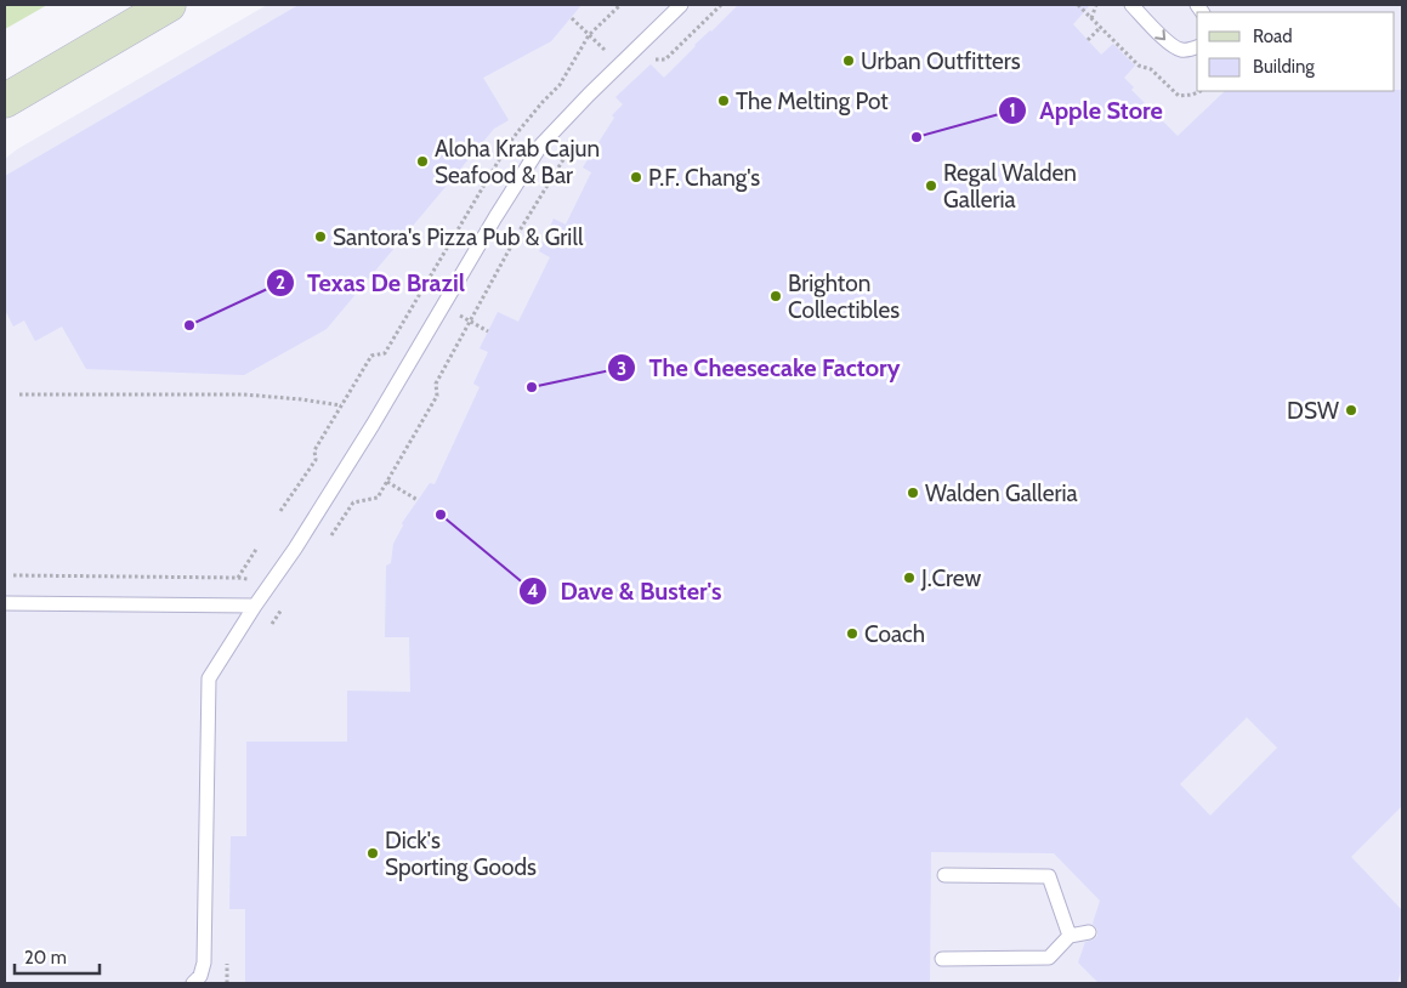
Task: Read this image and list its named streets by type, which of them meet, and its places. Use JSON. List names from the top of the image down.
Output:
{
  "places": [
    "Urban Outfitters",
    "The Melting Pot",
    "Apple Store",
    "Aloha Krab Cajun Seafood & Bar",
    "P.F. Chang's",
    "Regal Walden Galleria",
    "Santora's Pizza Pub & Grill",
    "Brighton Collectibles",
    "Texas De Brazil",
    "The Cheesecake Factory",
    "DSW",
    "Walden Galleria",
    "Dave & Buster's",
    "J.Crew",
    "Coach",
    "Dick's Sporting Goods"
  ],
  "legend": ["Road", "Building"],
  "scale_bar": "20 m"
}
